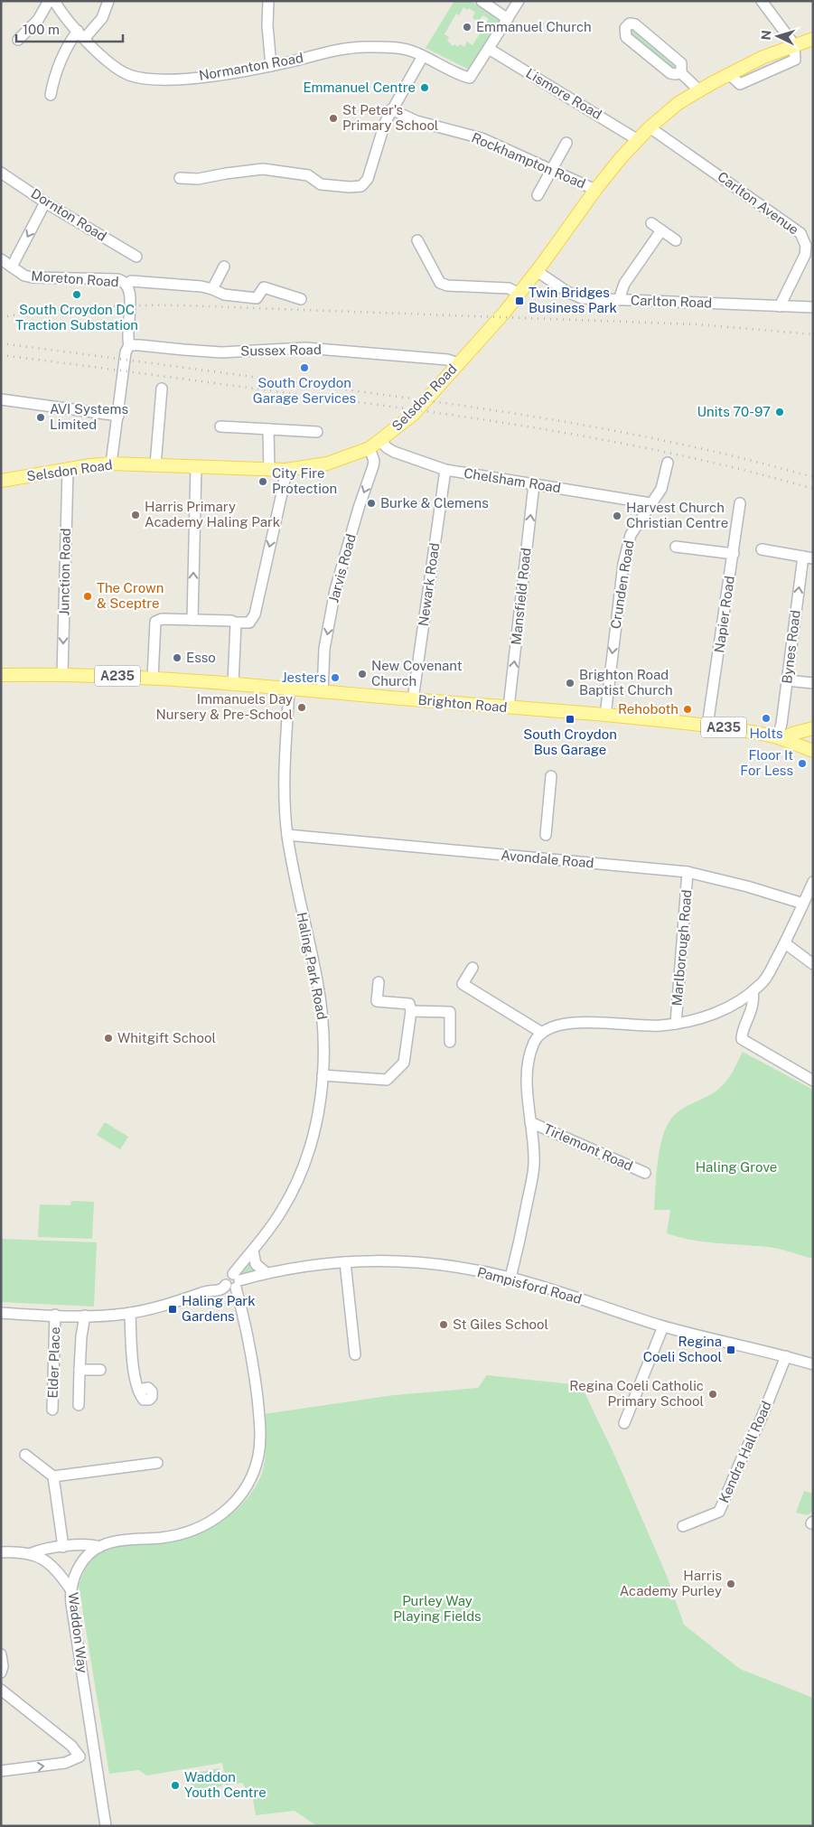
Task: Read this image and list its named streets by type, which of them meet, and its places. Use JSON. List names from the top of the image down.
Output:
{
  "streets": {
    "main road": ["Selsdon Road", "A235", "Brighton Road"],
    "street": [
      "Normanton Road",
      "Lismore Road",
      "Rockhampton Road",
      "Carlton Avenue",
      "Dornton Road",
      "Moreton Road",
      "Carlton Road",
      "Sussex Road",
      "Chelsham Road",
      "Jarvis Road",
      "Junction Road",
      "Newark Road",
      "Crunden Road",
      "Mansfield Road",
      "Napier Road",
      "Bynes Road",
      "Avondale Road",
      "Marlborough Road",
      "Haling Park Road",
      "Tirlemont Road",
      "Pampisford Road",
      "Elder Place",
      "Kendra Hall Road",
      "Waddon Way"
    ]
  },
  "crossings": [
    ["Normanton Road", "Lismore Road"],
    ["Lismore Road", "Selsdon Road"],
    ["Rockhampton Road", "Selsdon Road"],
    ["Carlton Avenue", "Carlton Road"],
    ["Carlton Avenue", "Selsdon Road"],
    ["Carlton Road", "Selsdon Road"],
    ["Sussex Road", "Selsdon Road"],
    ["Selsdon Road", "Chelsham Road"],
    ["Selsdon Road", "Jarvis Road"],
    ["Selsdon Road", "Junction Road"],
    ["Chelsham Road", "Newark Road"],
    ["Chelsham Road", "Crunden Road"],
    ["Chelsham Road", "Mansfield Road"],
    ["Jarvis Road", "Brighton Road"],
    ["Junction Road", "Brighton Road"],
    ["Newark Road", "Brighton Road"],
    ["Crunden Road", "Brighton Road"],
    ["Mansfield Road", "Brighton Road"],
    ["Napier Road", "Brighton Road"],
    ["Bynes Road", "Brighton Road"],
    ["Brighton Road", "Haling Park Road"],
    ["Avondale Road", "Marlborough Road"],
    ["Avondale Road", "Haling Park Road"],
    ["Haling Park Road", "Pampisford Road"],
    ["Haling Park Road", "Waddon Way"],
    ["Pampisford Road", "Kendra Hall Road"],
    ["Pampisford Road", "Waddon Way"]
  ],
  "one_way": [
    "Junction Road",
    "Crunden Road",
    "Mansfield Road",
    "Bynes Road"
  ],
  "parks": ["Haling Grove", "Purley Way Playing Fields"],
  "places": {
    "other": [
      "Emmanuel Church",
      "Emmanuel Centre",
      "St Peter's Primary School",
      "South Croydon DC Traction Substation",
      "South Croydon Garage Services",
      "Units 70-97",
      "AVI Systems Limited",
      "City Fire Protection",
      "Burke & Clemens",
      "Harris Primary Academy Haling Park",
      "Harvest Church Christian Centre",
      "The Crown & Sceptre",
      "Esso",
      "New Covenant Church",
      "Jesters",
      "Brighton Road Baptist Church",
      "Immanuels Day Nursery & Pre-School",
      "Rehoboth",
      "Holts",
      "Floor It For Less",
      "Whitgift School",
      "St Giles School",
      "Regina Coeli Catholic Primary School",
      "Harris Academy Purley",
      "Waddon Youth Centre"
    ],
    "transit": [
      "Twin Bridges Business Park",
      "South Croydon Bus Garage",
      "Haling Park Gardens",
      "Regina Coeli School"
    ]
  },
  "scale_bar": "100 m",
  "north": "left"
}
